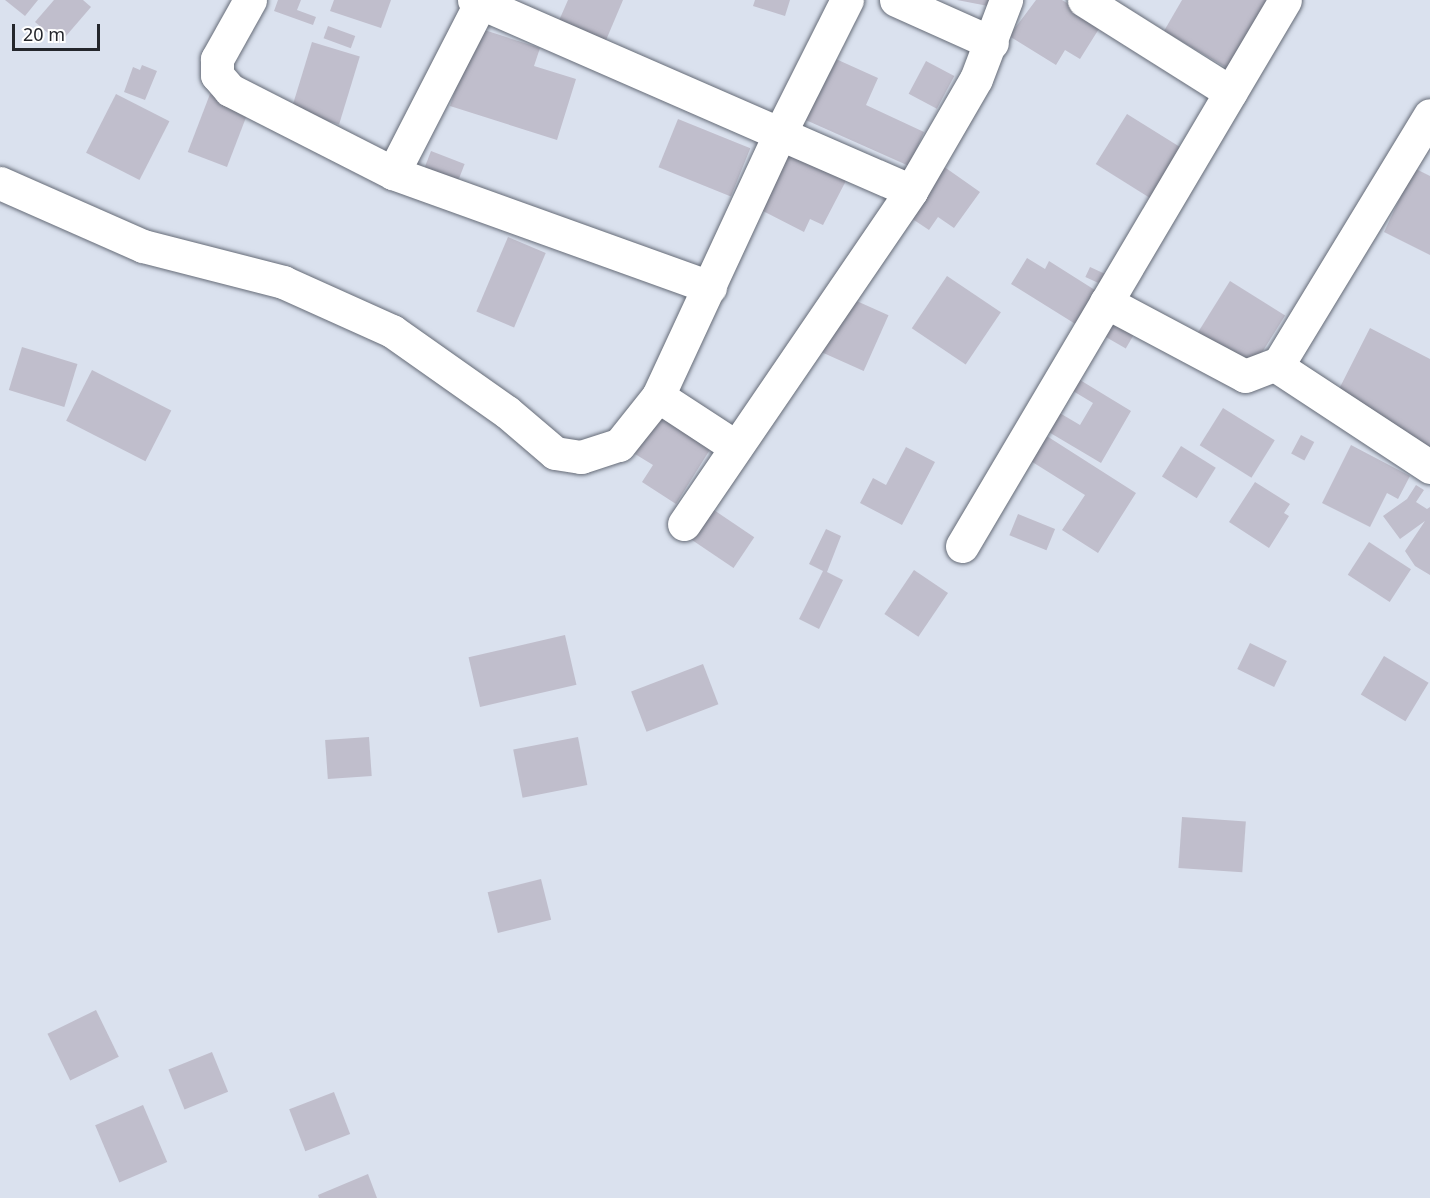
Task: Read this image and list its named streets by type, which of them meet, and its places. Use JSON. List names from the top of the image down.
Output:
{
  "scale_bar": "20 m"
}
